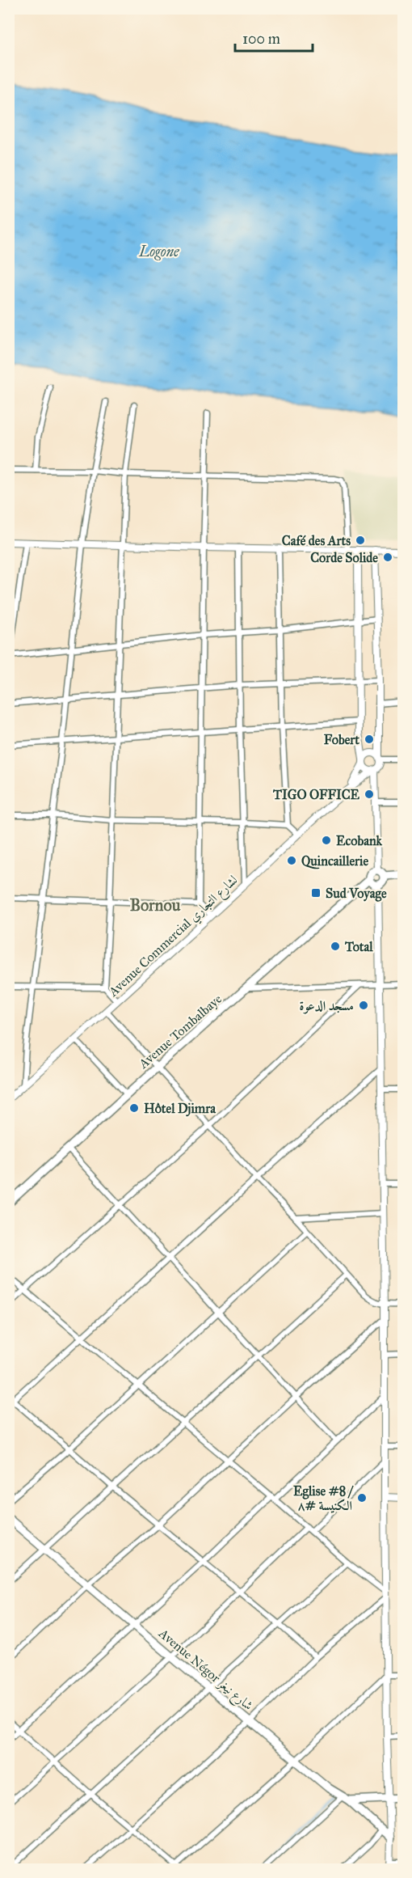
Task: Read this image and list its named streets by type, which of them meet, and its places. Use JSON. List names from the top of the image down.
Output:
{
  "streets": {
    "main road": ["Avenue Tombalbaye", "Avenue Négor شارع نيغر"],
    "street": ["Avenue Commercial لشارع التجاري"]
  },
  "districts": ["Bornou"],
  "water": ["Logone"],
  "places": {
    "other": [
      "Café des Arts",
      "Corde Solide",
      "Fobert",
      "TIGO OFFICE",
      "Ecobank",
      "Quincaillerie",
      "Total",
      "مسجد الدعوة",
      "Hôtel Djimra",
      "Eglise #8 / الكنيسة #٨"
    ],
    "transit": ["Sud Voyage"]
  },
  "scale_bar": "100 m"
}
